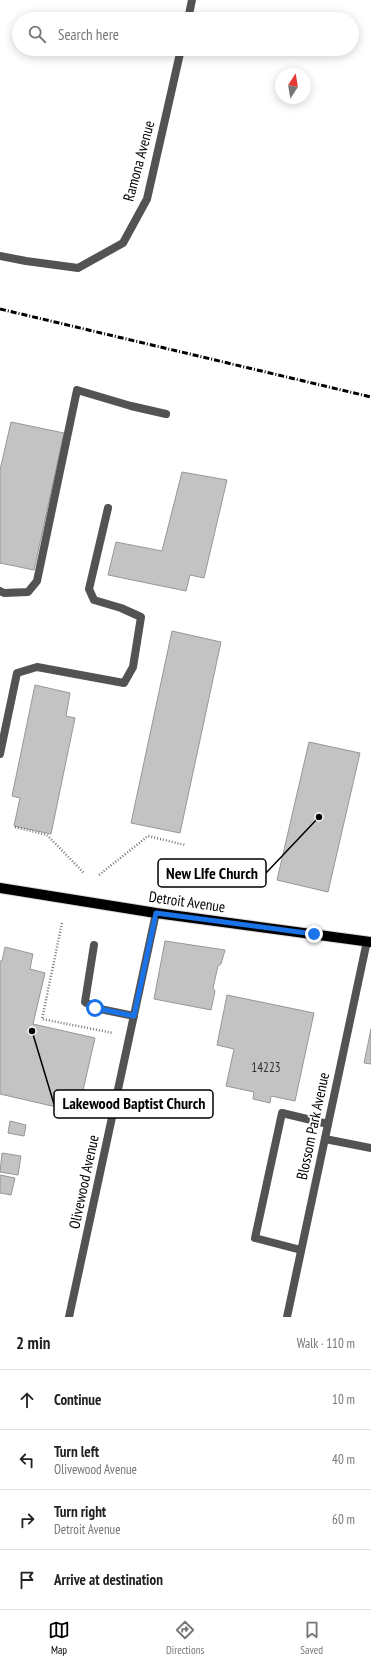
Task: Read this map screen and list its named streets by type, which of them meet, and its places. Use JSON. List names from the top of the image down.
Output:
{
  "streets": {
    "main road": ["Detroit Avenue"],
    "street": ["Ramona Avenue", "Blossom Park Avenue", "Olivewood Avenue"]
  },
  "crossings": [
    ["Detroit Avenue", "Blossom Park Avenue"],
    ["Detroit Avenue", "Olivewood Avenue"]
  ],
  "places": ["New LIfe Church", "Lakewood Baptist Church"],
  "house_numbers": ["14223"],
  "north": "top",
  "page": {
    "search": "Search here",
    "heading": ["2 min", "Walk · 110 m"],
    "list": [
      ["Continue", "10 m"],
      ["Turn left", "Olivewood Avenue", "40 m"],
      ["Turn right", "Detroit Avenue", "60 m"],
      "Arrive at destination"
    ],
    "nav": ["Map", "Directions", "Saved"]
  }
}
